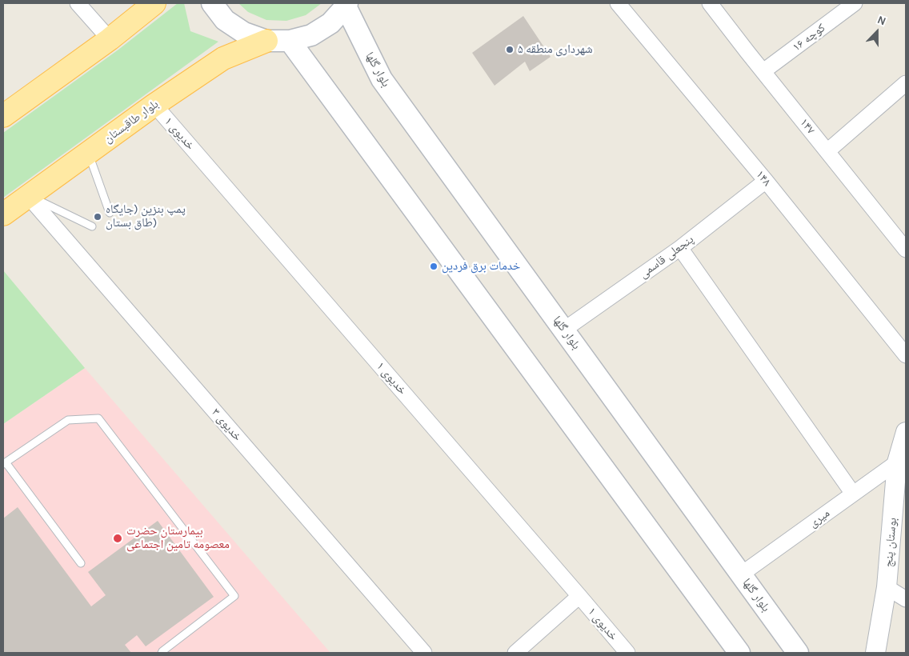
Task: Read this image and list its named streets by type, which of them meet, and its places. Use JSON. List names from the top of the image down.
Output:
{
  "streets": {
    "main road": ["بلوار گلها", "بلوار طاقبستان"],
    "street": [
      "کوچه ۱۶",
      "۱۴۷",
      "خدیوی ۱",
      "۱۴۸",
      "پنجعلی قاسمی",
      "خدیوی ۳",
      "میری",
      "بوستان پنج"
    ]
  },
  "crossings": [
    ["کوچه ۱۶", "۱۴۷"],
    ["بلوار گلها", "پنجعلی قاسمی"],
    ["بلوار گلها", "میری"],
    ["بلوار طاقبستان", "خدیوی ۱"],
    ["بلوار طاقبستان", "خدیوی ۳"],
    ["۱۴۸", "پنجعلی قاسمی"],
    ["میری", "بوستان پنج"]
  ],
  "places": [
    "شهرداری منطقه ۵",
    "پمپ بنزین (جایگاه طاق بستان)",
    "خدمات برق فردین",
    "بیمارستان حضرت معصومه تامین اجتماعی"
  ],
  "north": "top"
}
